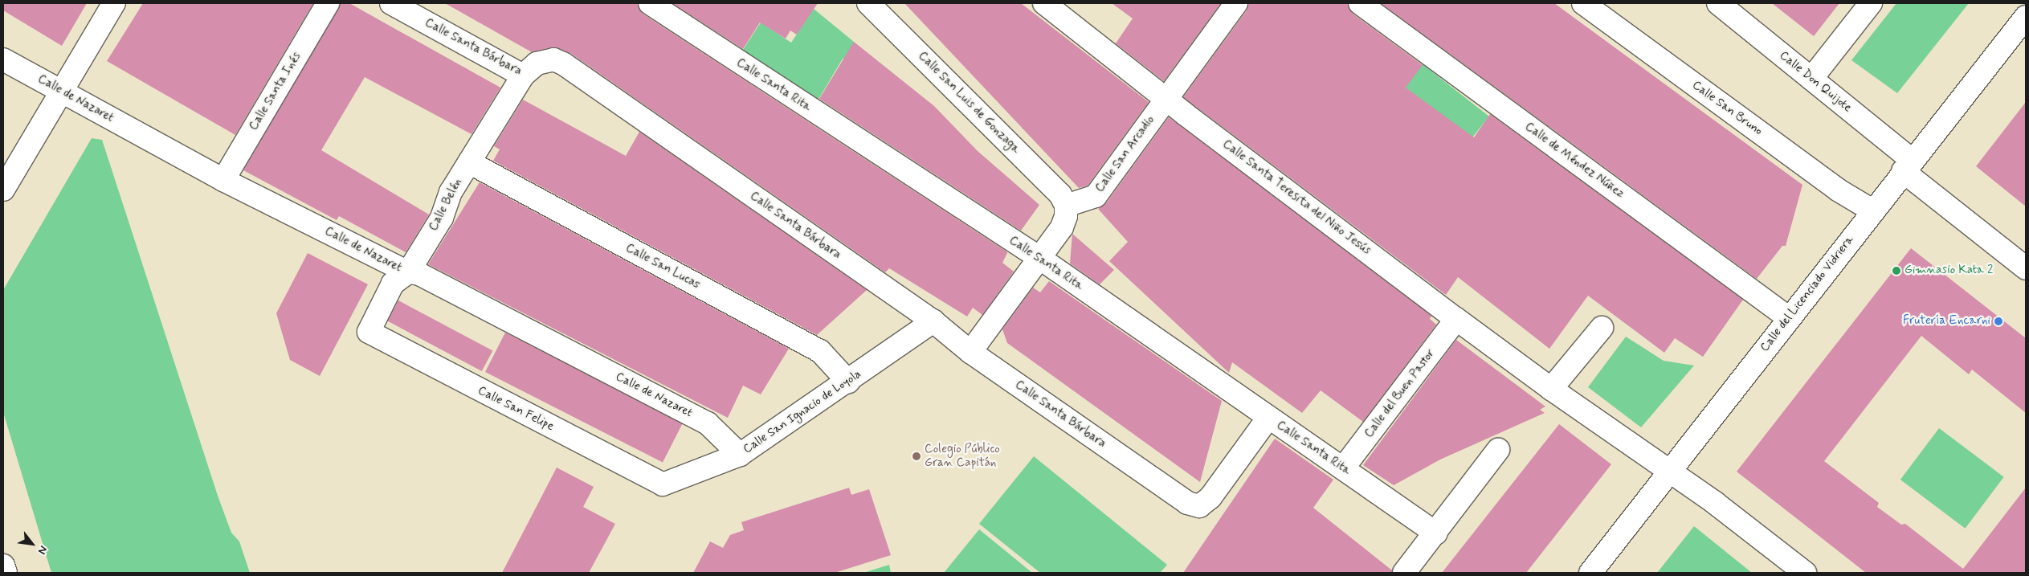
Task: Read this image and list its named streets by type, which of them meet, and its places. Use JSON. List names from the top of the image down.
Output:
{
  "streets": {
    "street": [
      "Calle Santa Bárbara",
      "Calle Don Quijote",
      "Calle Santa Rita",
      "Calle Santa Inés",
      "Calle de Nazaret",
      "Calle San Luis de Gonzaga",
      "Calle San Bruno",
      "Calle San Arcadio",
      "Calle de Méndez Núñez",
      "Calle Santa Teresita del Niño Jesús",
      "Calle Belén",
      "Calle San Lucas",
      "Calle del Licenciado Vidriera",
      "Calle del Buen Pastor",
      "Calle San Felipe",
      "Calle San Ignacio de Loyola"
    ]
  },
  "crossings": [
    ["Calle Santa Bárbara", "Calle Santa Rita"],
    ["Calle Santa Bárbara", "Calle Belén"],
    ["Calle Santa Bárbara", "Calle San Ignacio de Loyola"],
    ["Calle Don Quijote", "Calle del Licenciado Vidriera"],
    ["Calle Santa Rita", "Calle del Buen Pastor"],
    ["Calle Santa Inés", "Calle de Nazaret"],
    ["Calle de Nazaret", "Calle Belén"],
    ["Calle de Nazaret", "Calle San Ignacio de Loyola"],
    ["Calle San Luis de Gonzaga", "Calle San Arcadio"],
    ["Calle San Bruno", "Calle del Licenciado Vidriera"],
    ["Calle San Arcadio", "Calle Santa Teresita del Niño Jesús"],
    ["Calle de Méndez Núñez", "Calle del Licenciado Vidriera"],
    ["Calle Santa Teresita del Niño Jesús", "Calle del Licenciado Vidriera"],
    ["Calle Santa Teresita del Niño Jesús", "Calle del Buen Pastor"],
    ["Calle Belén", "Calle San Lucas"],
    ["Calle Belén", "Calle San Felipe"],
    ["Calle San Lucas", "Calle San Ignacio de Loyola"],
    ["Calle San Felipe", "Calle San Ignacio de Loyola"]
  ],
  "places": ["Gimnasio Kata 2", "Frutería Encarni", "Colegio Público Gran Capitán"],
  "north": "bottom right"
}
